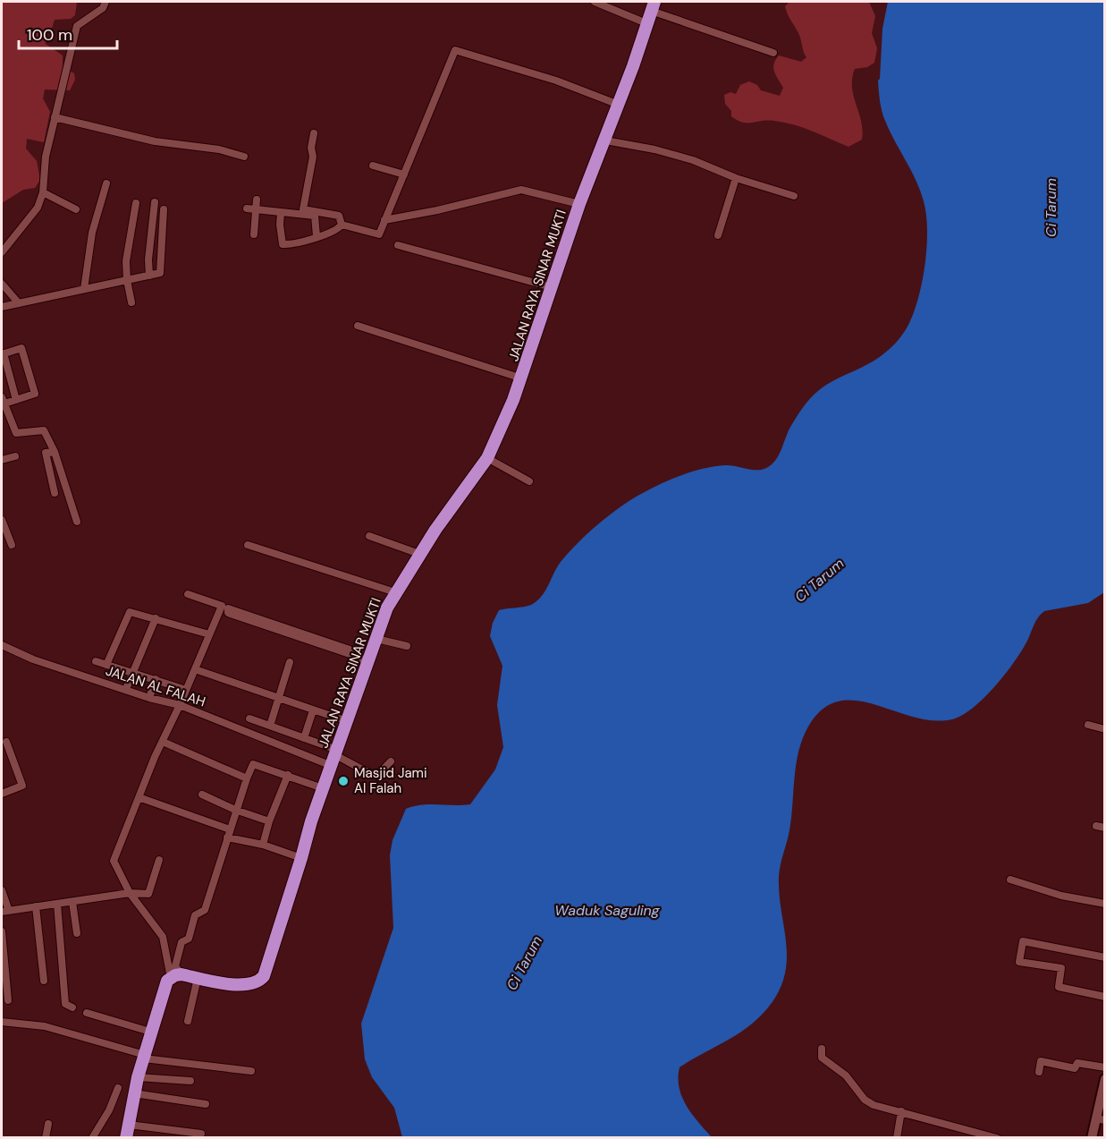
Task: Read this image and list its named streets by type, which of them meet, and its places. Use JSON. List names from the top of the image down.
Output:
{
  "streets": {
    "highway": ["JALAN RAYA SINAR MUKTI"],
    "street": ["JALAN AL FALAH"]
  },
  "crossings": [
    ["JALAN RAYA SINAR MUKTI", "JALAN AL FALAH"]
  ],
  "water": ["Ci Tarum", "Waduk Saguling"],
  "places": ["Masjid Jami Al Falah"],
  "scale_bar": "100 m"
}
